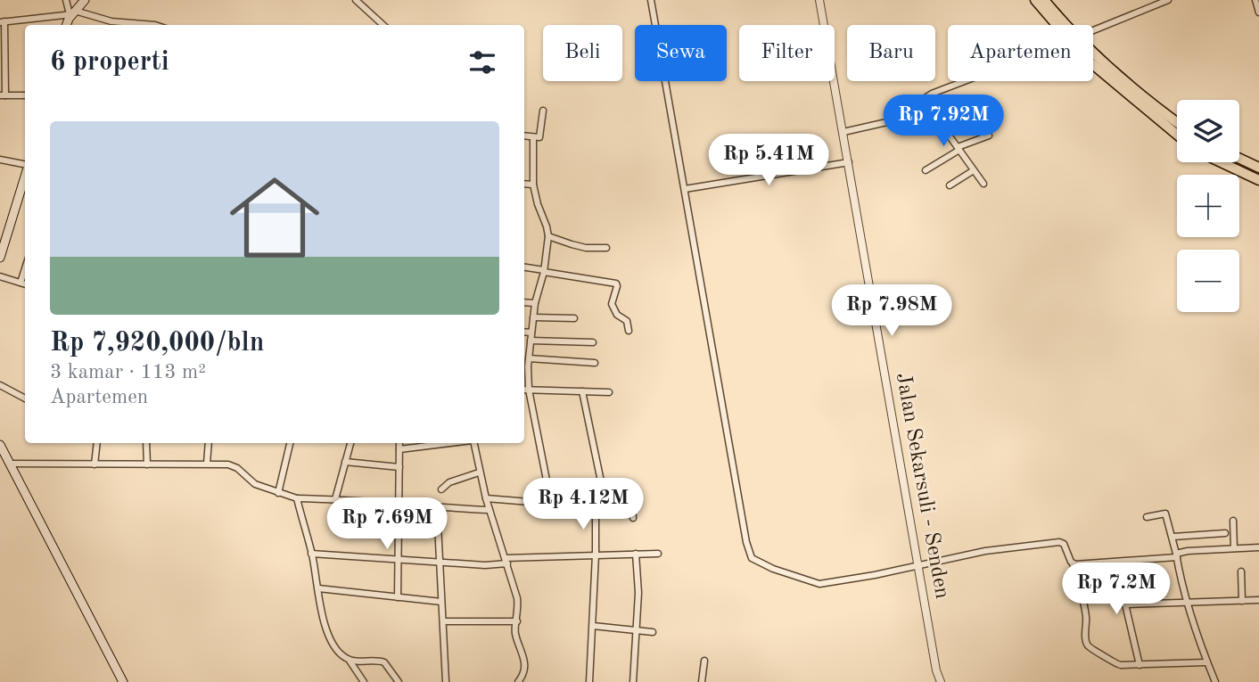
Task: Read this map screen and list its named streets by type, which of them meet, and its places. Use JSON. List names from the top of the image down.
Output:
{
  "streets": {
    "street": ["Jalan Sekarsuli - Senden"]
  },
  "page": {
    "chip": [
      "Beli",
      "Sewa",
      "Filter",
      "Baru",
      "Apartemen"
    ],
    "heading": "6 properti",
    "price": [
      "Rp 7.92M",
      "Rp 5.41M",
      "Rp 7.98M",
      "Rp 4.12M",
      "Rp 7.69M",
      "Rp 7.2M"
    ],
    "map_buttons": ["+", "−"],
    "list": [
      {
        "name": "Rp 7,920,000/bln",
        "note": "3 kamar · 113 m² · Apartemen"
      }
    ]
  }
}
